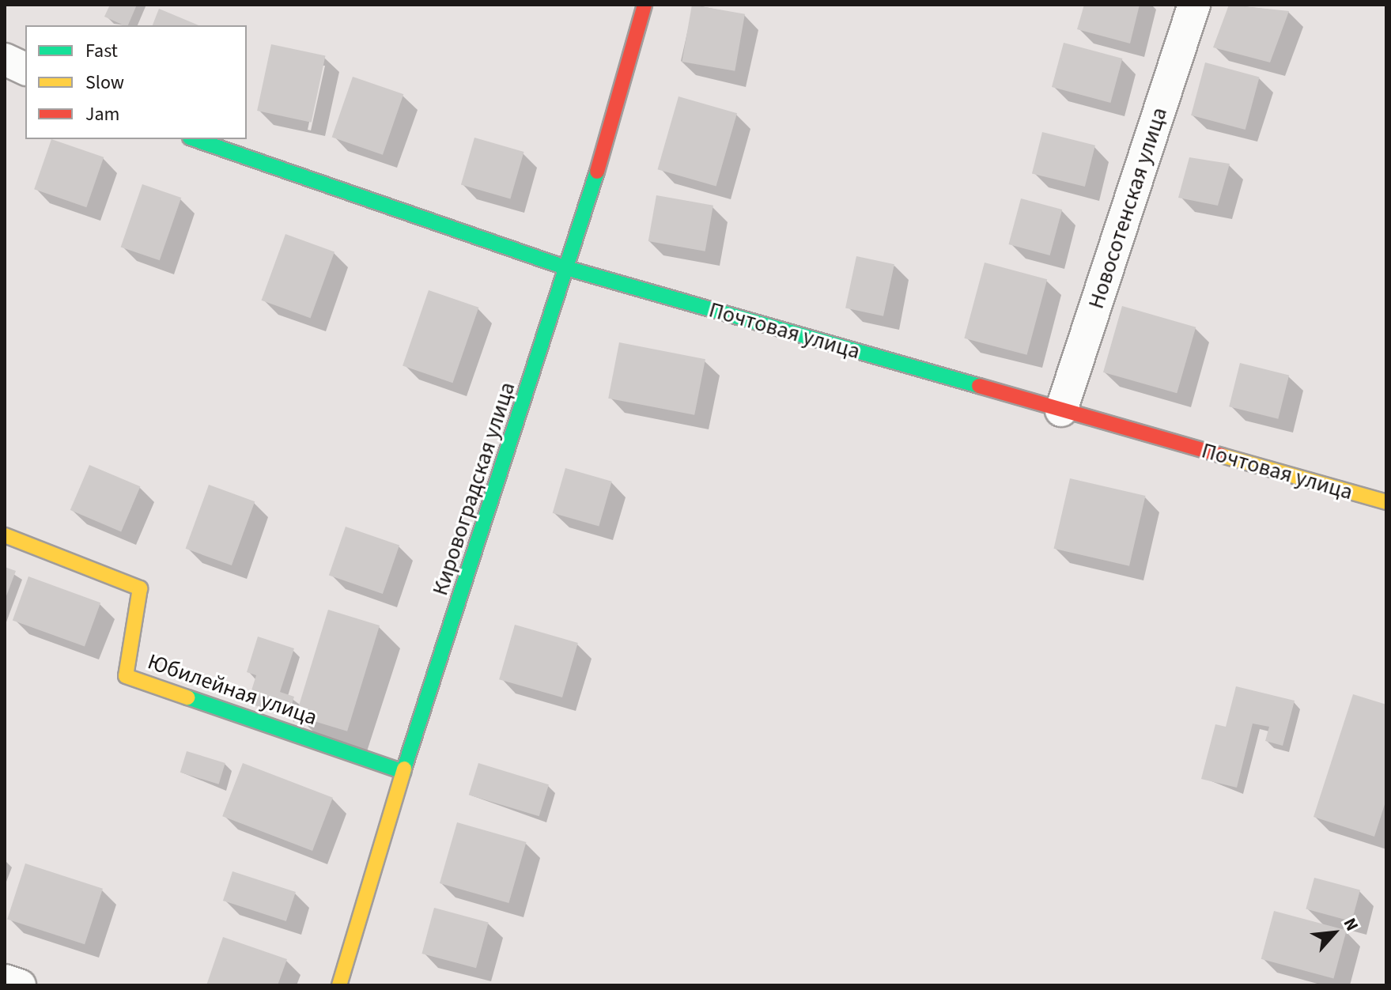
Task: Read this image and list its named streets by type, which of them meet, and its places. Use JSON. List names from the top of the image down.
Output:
{
  "streets": {
    "street": [
      "Новосотенская улица",
      "Почтовая улица",
      "Кировоградская улица",
      "Юбилейная улица"
    ]
  },
  "crossings": [
    ["Новосотенская улица", "Почтовая улица"],
    ["Почтовая улица", "Кировоградская улица"],
    ["Кировоградская улица", "Юбилейная улица"]
  ],
  "legend": ["Fast", "Slow", "Jam"],
  "north": "top right"
}
